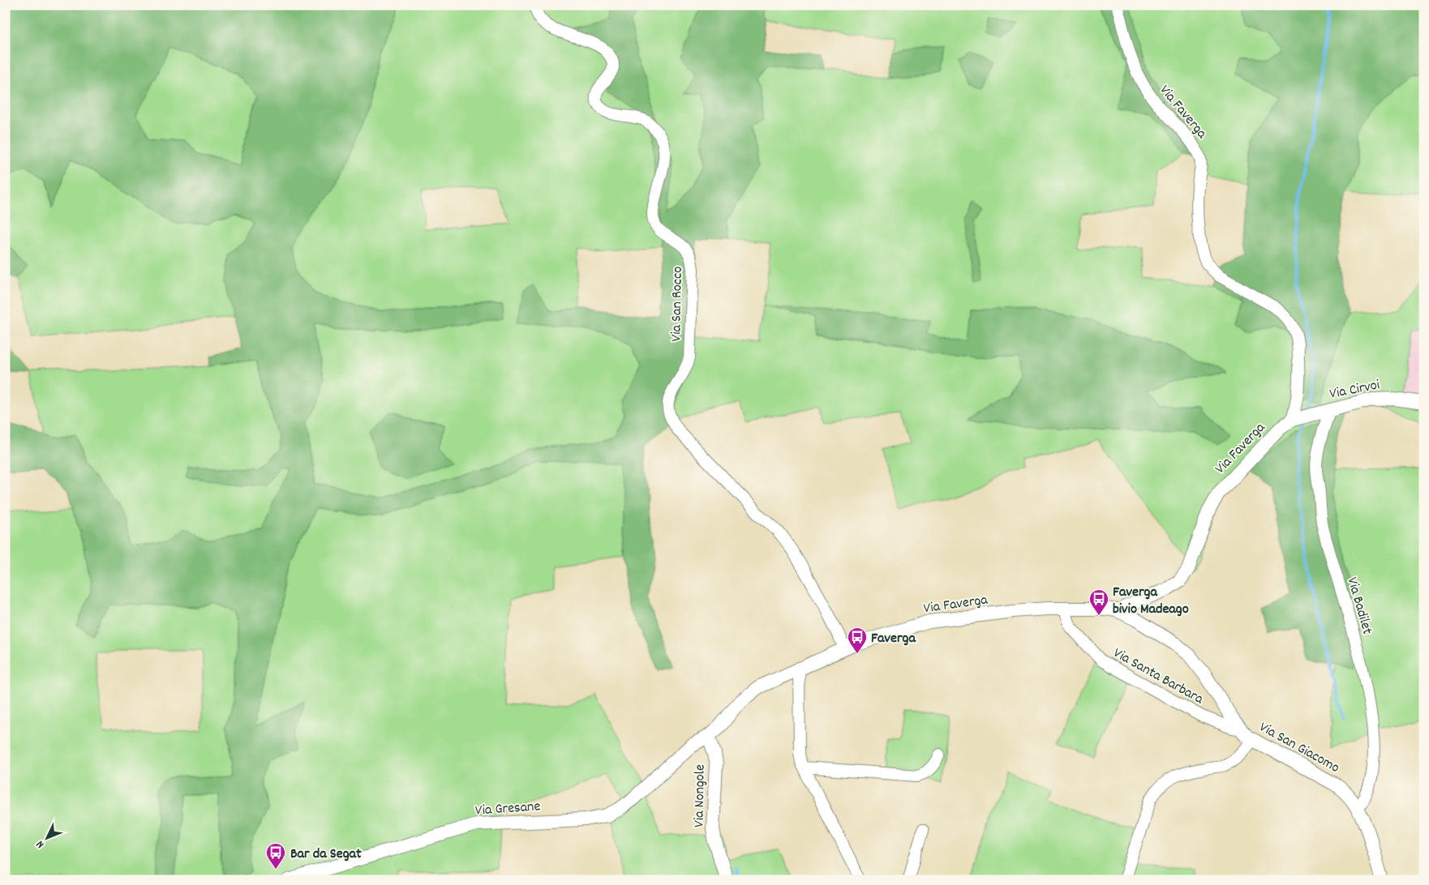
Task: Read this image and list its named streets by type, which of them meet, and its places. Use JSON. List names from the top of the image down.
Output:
{
  "streets": {
    "street": [
      "Via Faverga",
      "Via San Rocco",
      "Via Cirvoi",
      "Via Badilet",
      "Via Santa Barbara",
      "Via San Giacomo",
      "Via Nongole",
      "Via Gresane"
    ]
  },
  "crossings": [
    ["Via Faverga", "Via San Rocco"],
    ["Via Faverga", "Via Cirvoi"],
    ["Via Faverga", "Via Santa Barbara"],
    ["Via Faverga", "Via San Giacomo"],
    ["Via Faverga", "Via Nongole"],
    ["Via Faverga", "Via Gresane"],
    ["Via Cirvoi", "Via Badilet"],
    ["Via Badilet", "Via San Giacomo"],
    ["Via Santa Barbara", "Via San Giacomo"],
    ["Via Nongole", "Via Gresane"]
  ],
  "places": {
    "bus stop": ["Faverga bivio Madeago", "Faverga", "Bar da Segat"]
  },
  "north": "bottom left"
}
